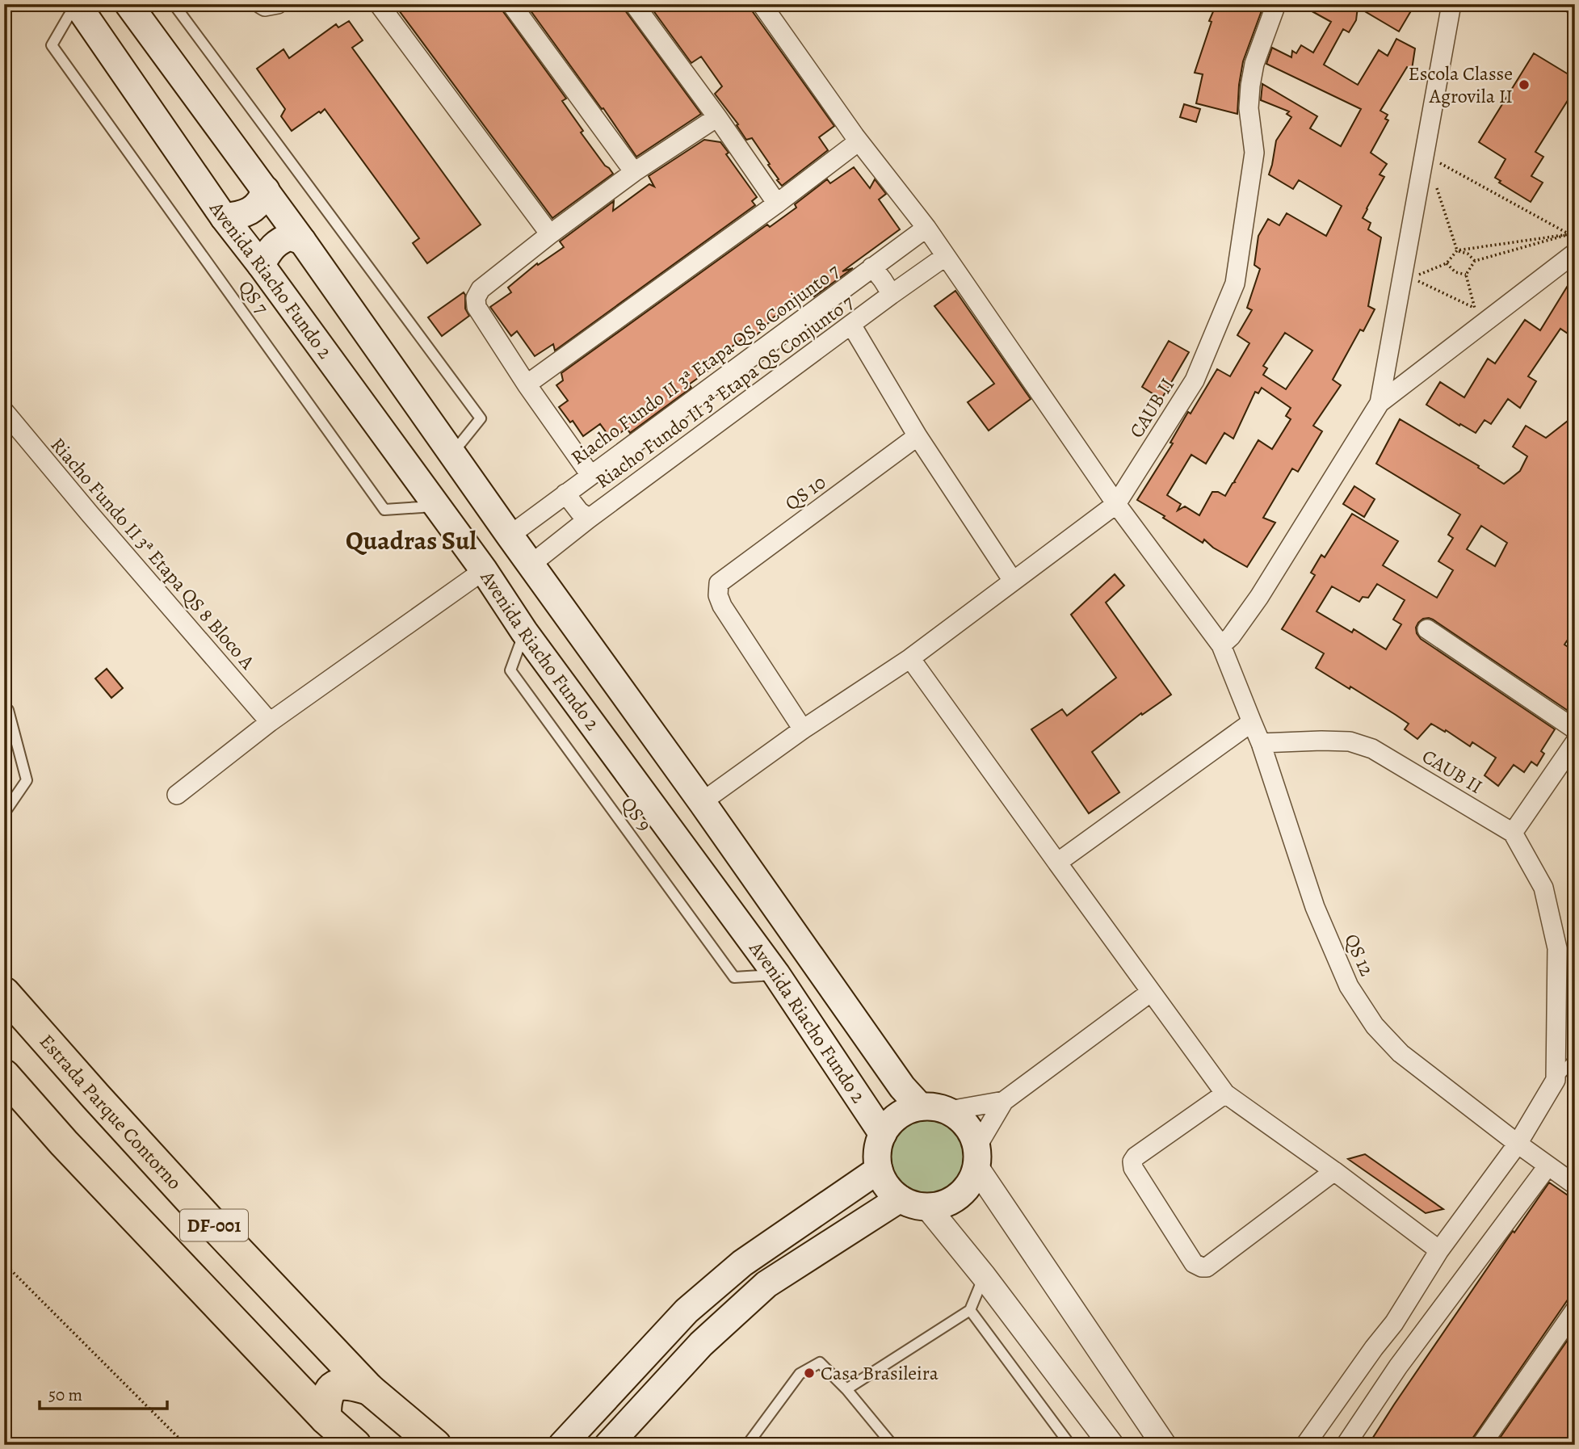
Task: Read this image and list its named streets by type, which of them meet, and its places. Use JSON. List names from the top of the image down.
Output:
{
  "streets": {
    "highway": ["Estrada Parque Contorno", "DF-001"],
    "main road": ["Avenida Riacho Fundo 2"],
    "street": [
      "Riacho Fundo II 3ª Etapa QS 8 Conjunto 7",
      "Riacho Fundo II 3ª Etapa QS Conjunto 7",
      "CAUB II",
      "QS 10",
      "Riacho Fundo II 3ª Etapa QS 8 Bloco A",
      "QS 12"
    ],
    "lane": ["QS 7", "QS 9"]
  },
  "crossings": [
    ["Avenida Riacho Fundo 2", "QS 7"],
    ["Avenida Riacho Fundo 2", "Riacho Fundo II 3ª Etapa QS 8 Conjunto 7"],
    ["Avenida Riacho Fundo 2", "Riacho Fundo II 3ª Etapa QS Conjunto 7"],
    ["Avenida Riacho Fundo 2", "QS 9"],
    ["CAUB II", "QS 12"]
  ],
  "districts": ["Quadras Sul"],
  "places": ["Escola Classe Agrovila II", "Casa Brasileira"],
  "scale_bar": "50 m"
}
